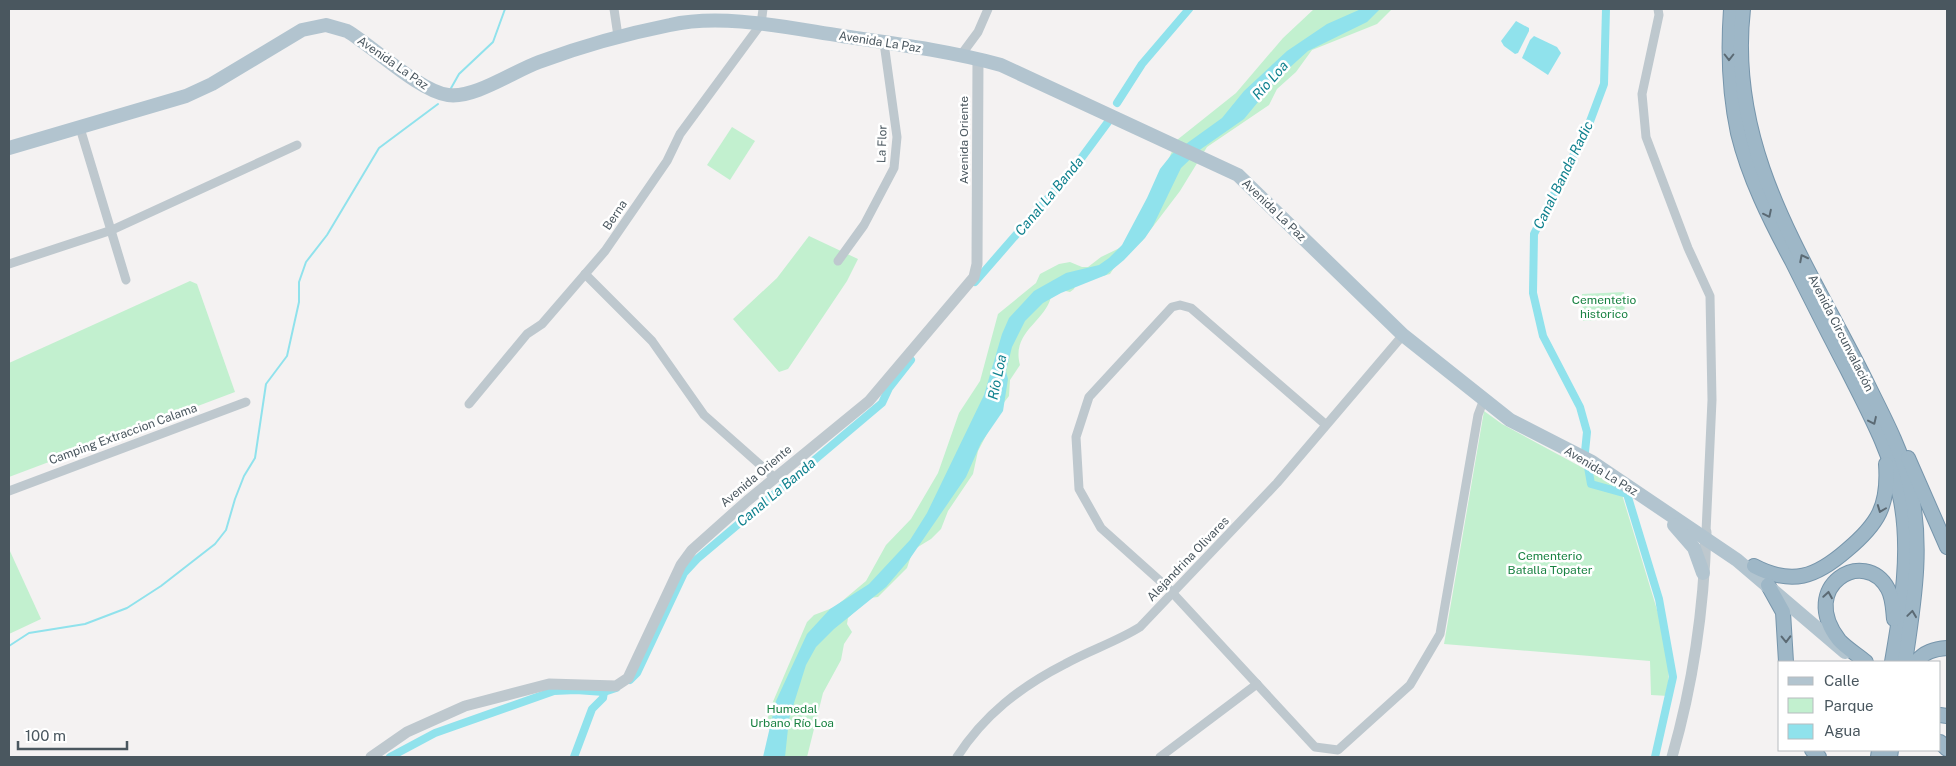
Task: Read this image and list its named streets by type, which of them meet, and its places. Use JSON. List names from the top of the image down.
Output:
{
  "streets": {
    "highway": ["Avenida La Paz", "Avenida Circunvalación"],
    "street": [
      "Avenida Oriente",
      "La Flor",
      "Berna",
      "Camping Extraccion Calama",
      "Alejandrina Olivares"
    ]
  },
  "crossings": [
    ["Avenida La Paz", "Avenida Oriente"],
    ["Avenida La Paz", "La Flor"],
    ["Avenida La Paz", "Berna"],
    ["Avenida La Paz", "Alejandrina Olivares"]
  ],
  "water": ["Río Loa", "Canal Banda Radic", "Canal La Banda"],
  "parks": ["Cementetio historico", "Cementerio Batalla Topater", "Humedal Urbano Río Loa"],
  "legend": ["Calle", "Parque", "Agua"],
  "scale_bar": "100 m"
}
